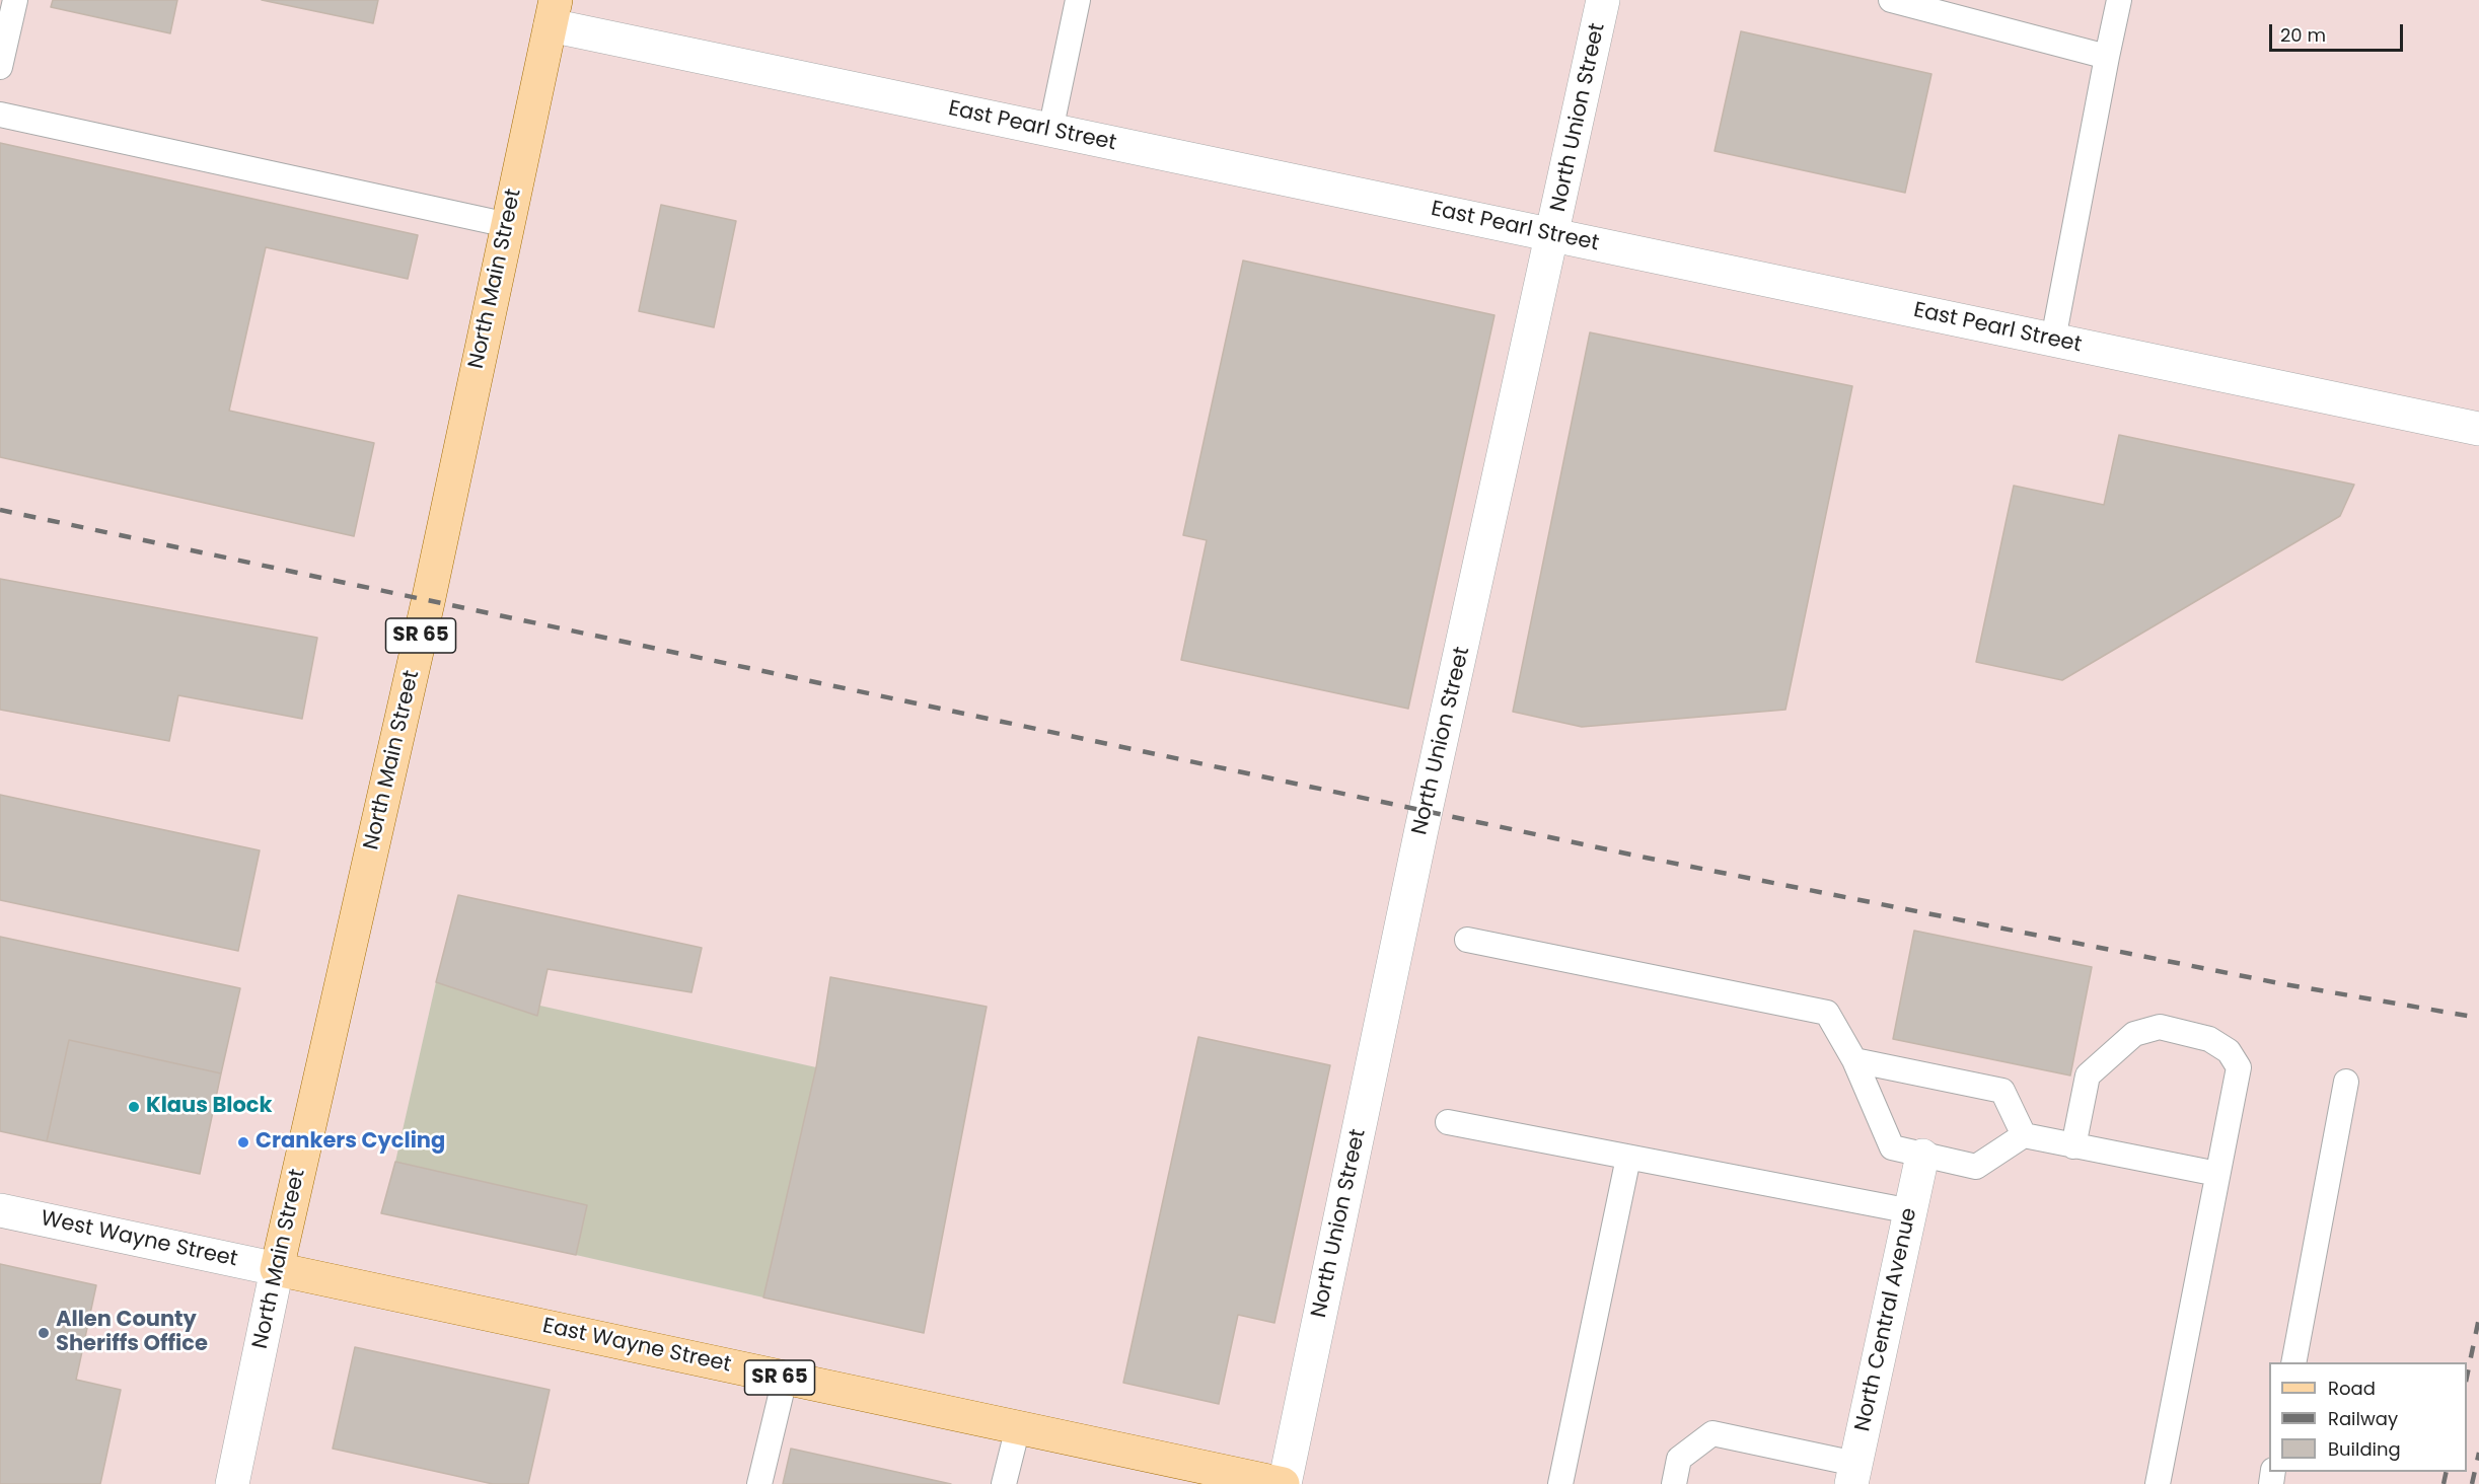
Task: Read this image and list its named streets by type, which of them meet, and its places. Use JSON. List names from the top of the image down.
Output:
{
  "streets": {
    "main road": ["North Main Street", "SR 65", "East Wayne Street"],
    "street": [
      "North Union Street",
      "East Pearl Street",
      "West Wayne Street",
      "North Central Avenue"
    ]
  },
  "crossings": [
    ["North Union Street", "East Pearl Street"],
    ["North Union Street", "East Wayne Street"],
    ["East Pearl Street", "North Main Street"],
    ["North Main Street", "West Wayne Street"],
    ["North Main Street", "East Wayne Street"],
    ["West Wayne Street", "East Wayne Street"]
  ],
  "places": ["Klaus Block", "Crankers Cycling", "Allen County Sheriffs Office"],
  "legend": ["Road", "Railway", "Building"],
  "scale_bar": "20 m"
}
